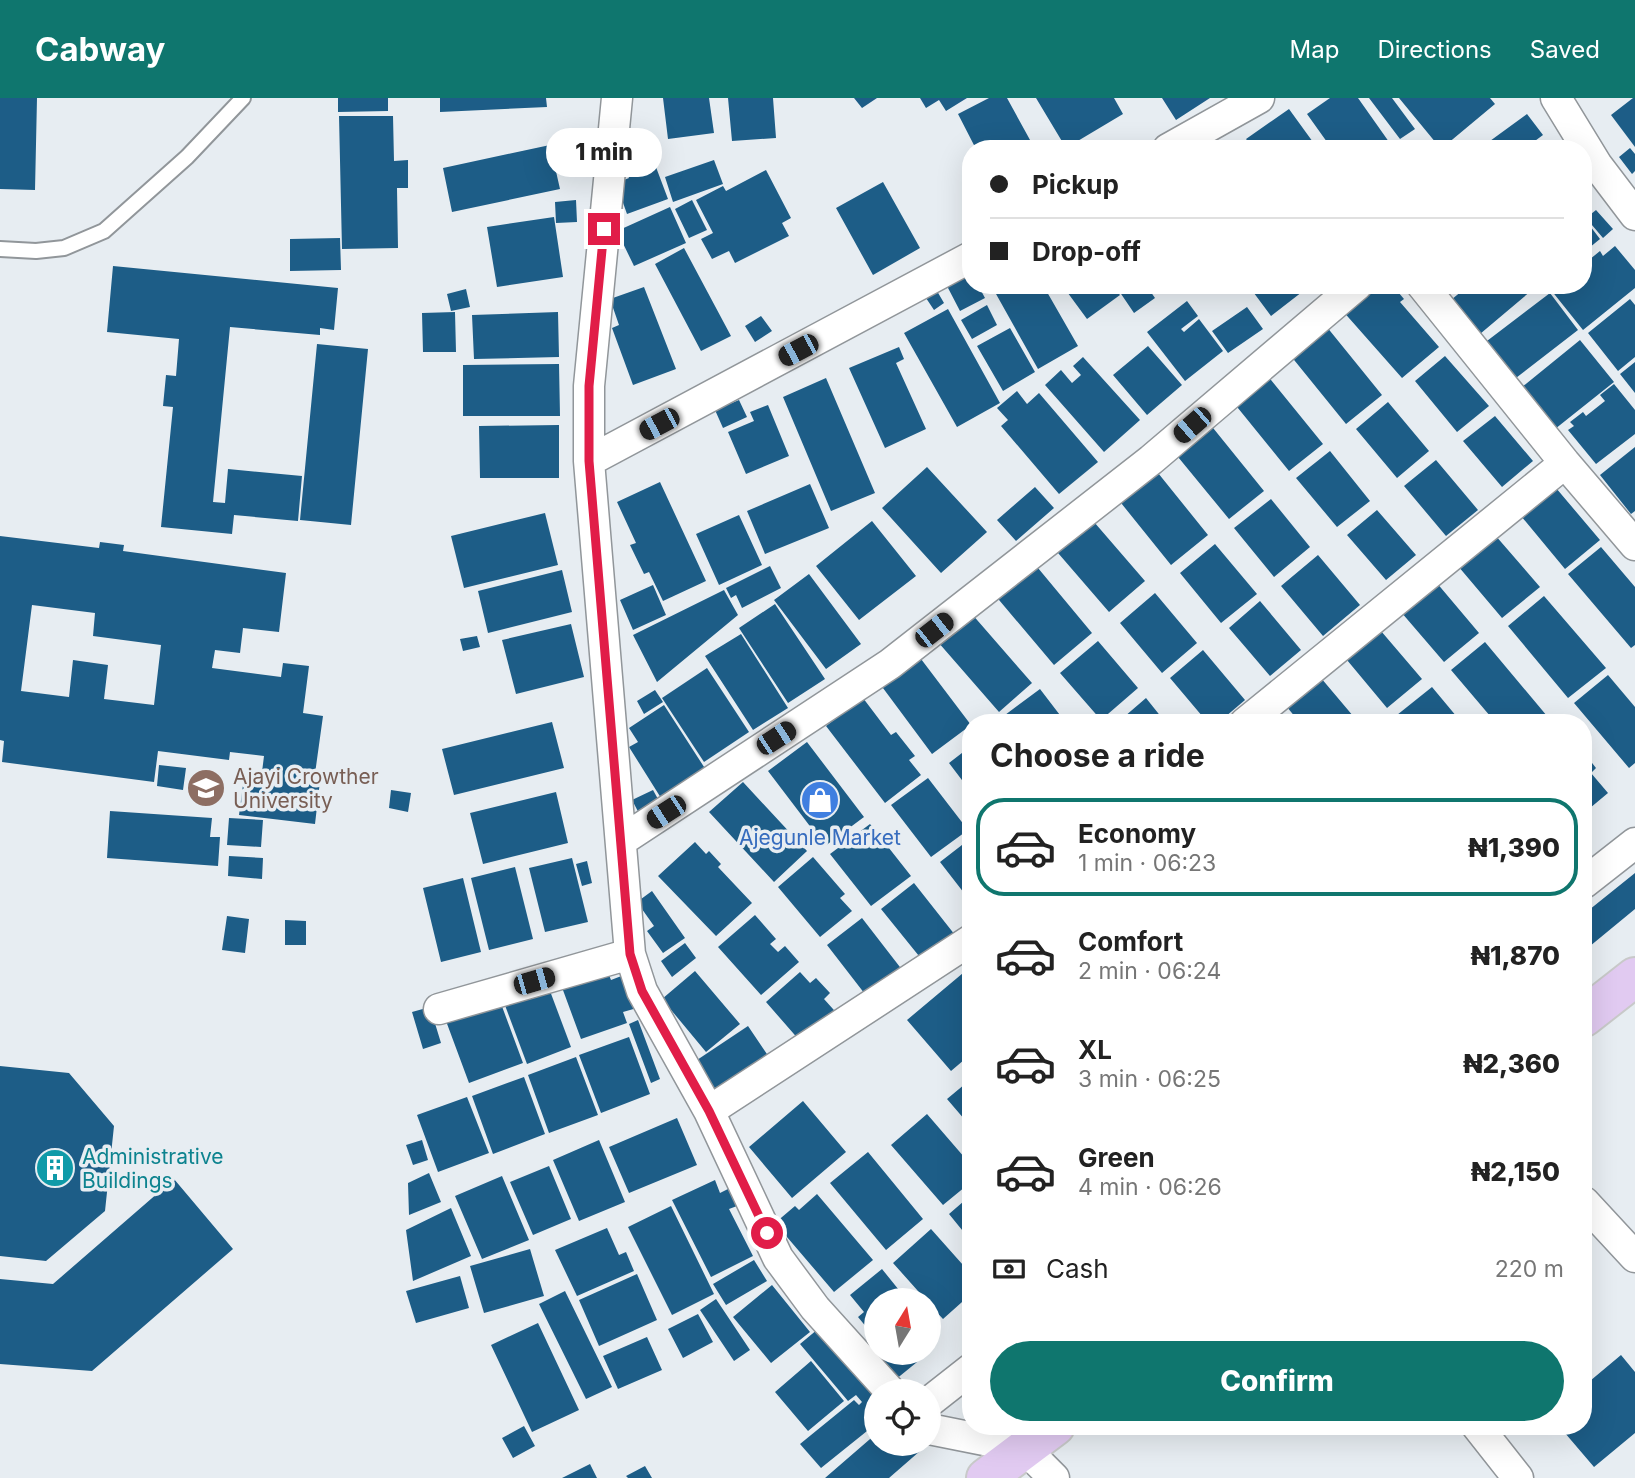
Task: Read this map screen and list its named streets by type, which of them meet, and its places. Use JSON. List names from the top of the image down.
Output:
{
  "places": {
    "school or university": ["Ajayi Crowther University"],
    "shop": ["Ajegunle Market"],
    "building": ["Administrative Buildings"]
  },
  "north": "top",
  "page": {
    "header": "Cabway",
    "nav": ["Map", "Directions", "Saved"],
    "bubble": "1 min",
    "banner": ["Pickup", "Drop-off"],
    "heading": "Choose a ride",
    "list": [
      {
        "name": "Economy",
        "note": "1 min · 06:23",
        "value": "₦1,390"
      },
      {
        "name": "Comfort",
        "note": "2 min · 06:24",
        "value": "₦1,870"
      },
      {
        "name": "XL",
        "note": "3 min · 06:25",
        "value": "₦2,360"
      },
      {
        "name": "Green",
        "note": "4 min · 06:26",
        "value": "₦2,150"
      }
    ],
    "pay": ["Cash", "220 m"],
    "buttons": "Confirm"
  }
}
